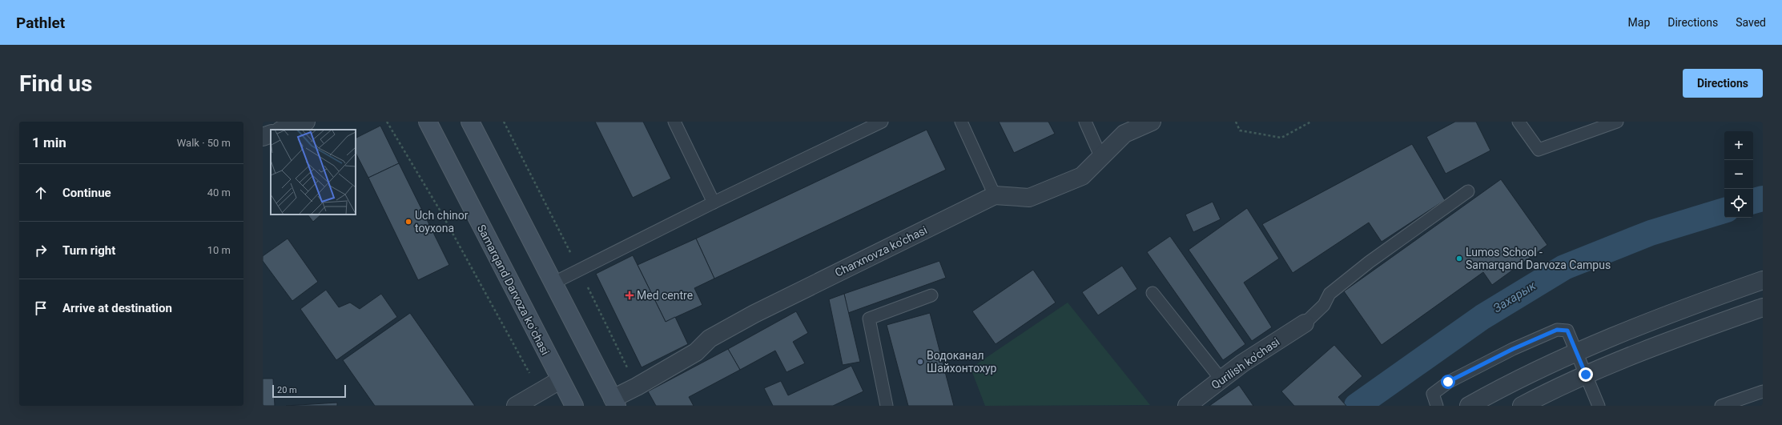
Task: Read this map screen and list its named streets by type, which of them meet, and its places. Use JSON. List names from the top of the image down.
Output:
{
  "streets": {
    "main road": ["Samarqand Darvoza koʻchasi"],
    "street": ["Charxnovza ko'chasi", "Qurilish ko'chasi"]
  },
  "water": ["Захарык"],
  "places": {
    "other": ["Uch chinor toyxona", "Lumos School - Samarqand Darvoza Campus", "Водоканал Шайхонтохур"],
    "health": ["Med centre"]
  },
  "scale_bar": "20 m",
  "page": {
    "header": "Pathlet",
    "nav": ["Map", "Directions", "Saved"],
    "buttons": "Directions",
    "title": "Find us",
    "heading": ["1 min", "Walk · 50 m"],
    "map_buttons": ["+", "−"],
    "list": [
      ["Continue", "40 m"],
      ["Turn right", "10 m"],
      "Arrive at destination"
    ],
    "scale": "20 m"
  }
}
